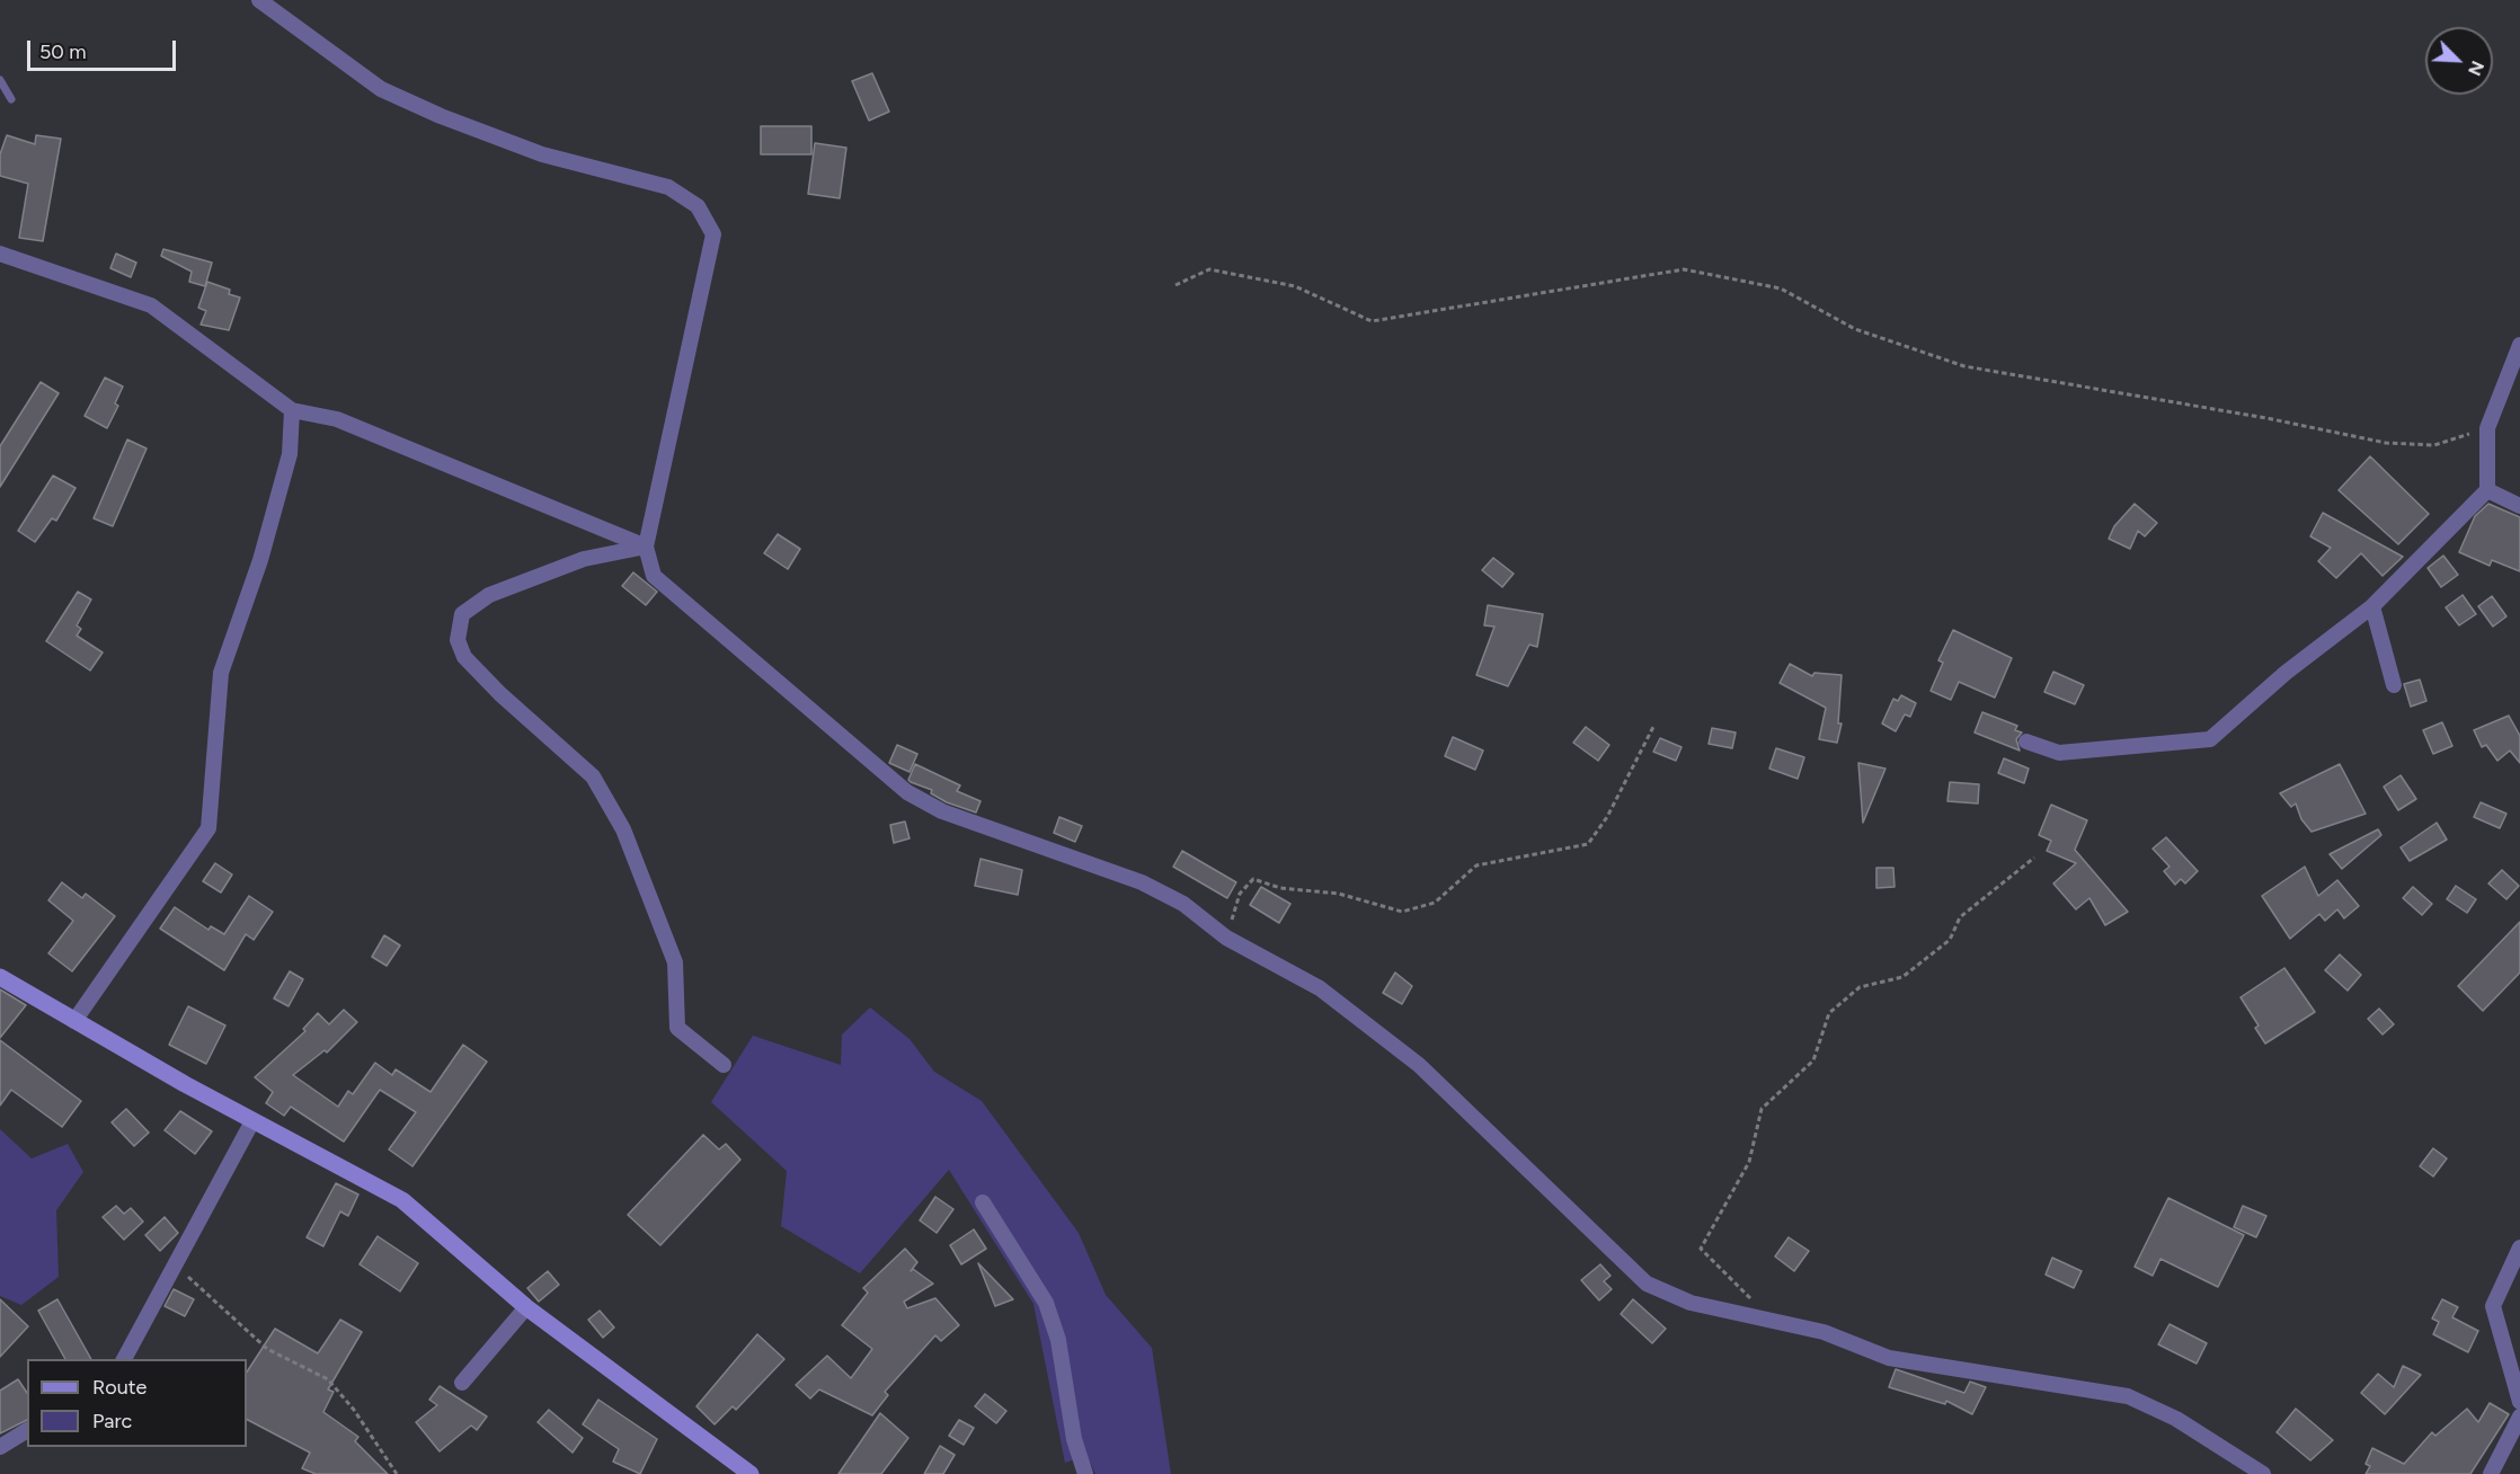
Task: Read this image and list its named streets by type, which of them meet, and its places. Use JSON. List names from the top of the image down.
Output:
{
  "legend": ["Route", "Parc"],
  "scale_bar": "50 m",
  "north": "bottom right"
}
